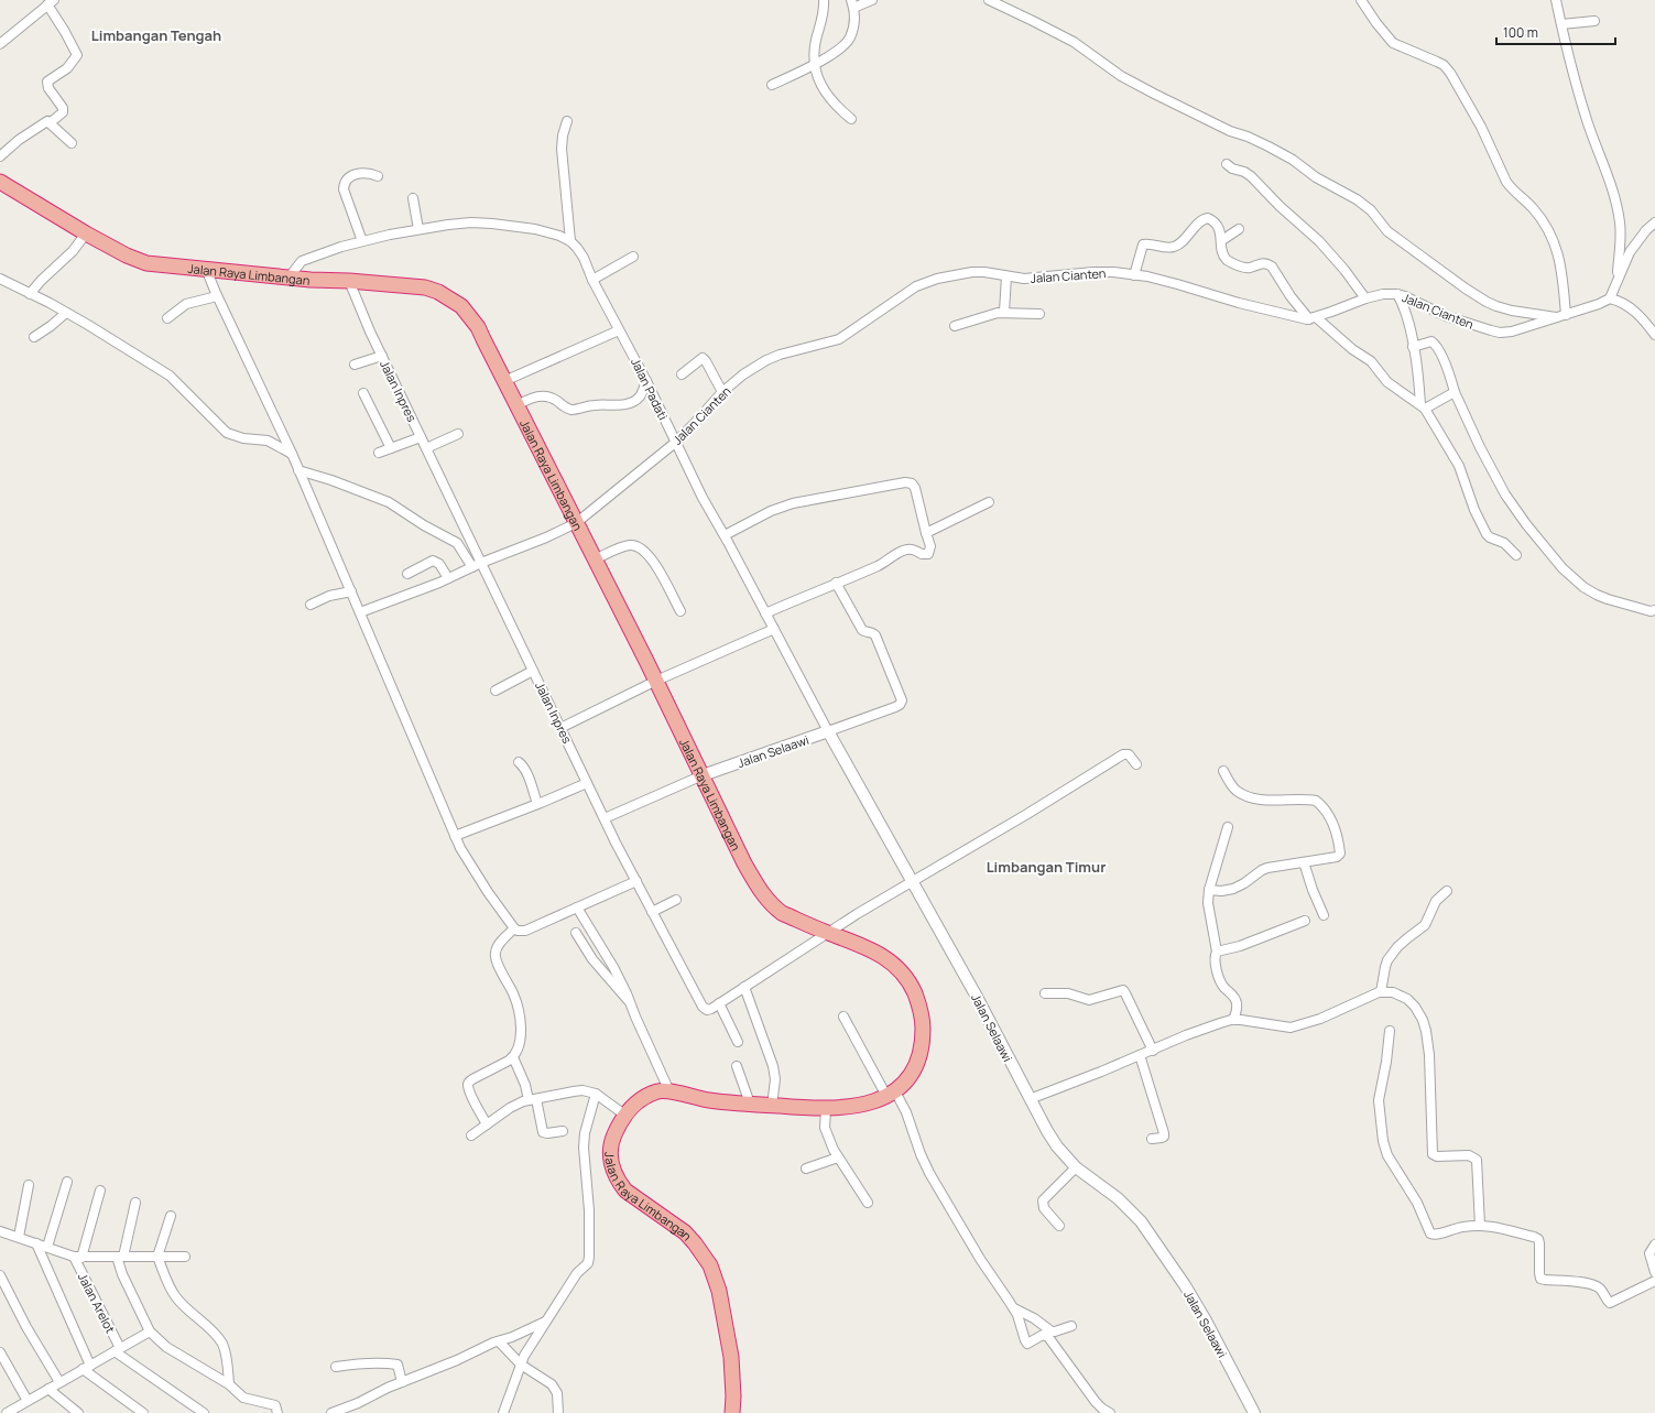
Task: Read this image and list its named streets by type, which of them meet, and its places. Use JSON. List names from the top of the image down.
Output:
{
  "streets": {
    "highway": ["Jalan Raya Limbangan"],
    "street": [
      "Jalan Cianten",
      "Jalan Padati",
      "Jalan Inpres",
      "Jalan Selaawi",
      "Jalan Arelot"
    ]
  },
  "crossings": [
    ["Jalan Raya Limbangan", "Jalan Cianten"],
    ["Jalan Raya Limbangan", "Jalan Inpres"],
    ["Jalan Raya Limbangan", "Jalan Selaawi"],
    ["Jalan Cianten", "Jalan Padati"],
    ["Jalan Cianten", "Jalan Inpres"],
    ["Jalan Padati", "Jalan Selaawi"]
  ],
  "districts": ["Limbangan Tengah", "Limbangan Timur"],
  "scale_bar": "100 m"
}
